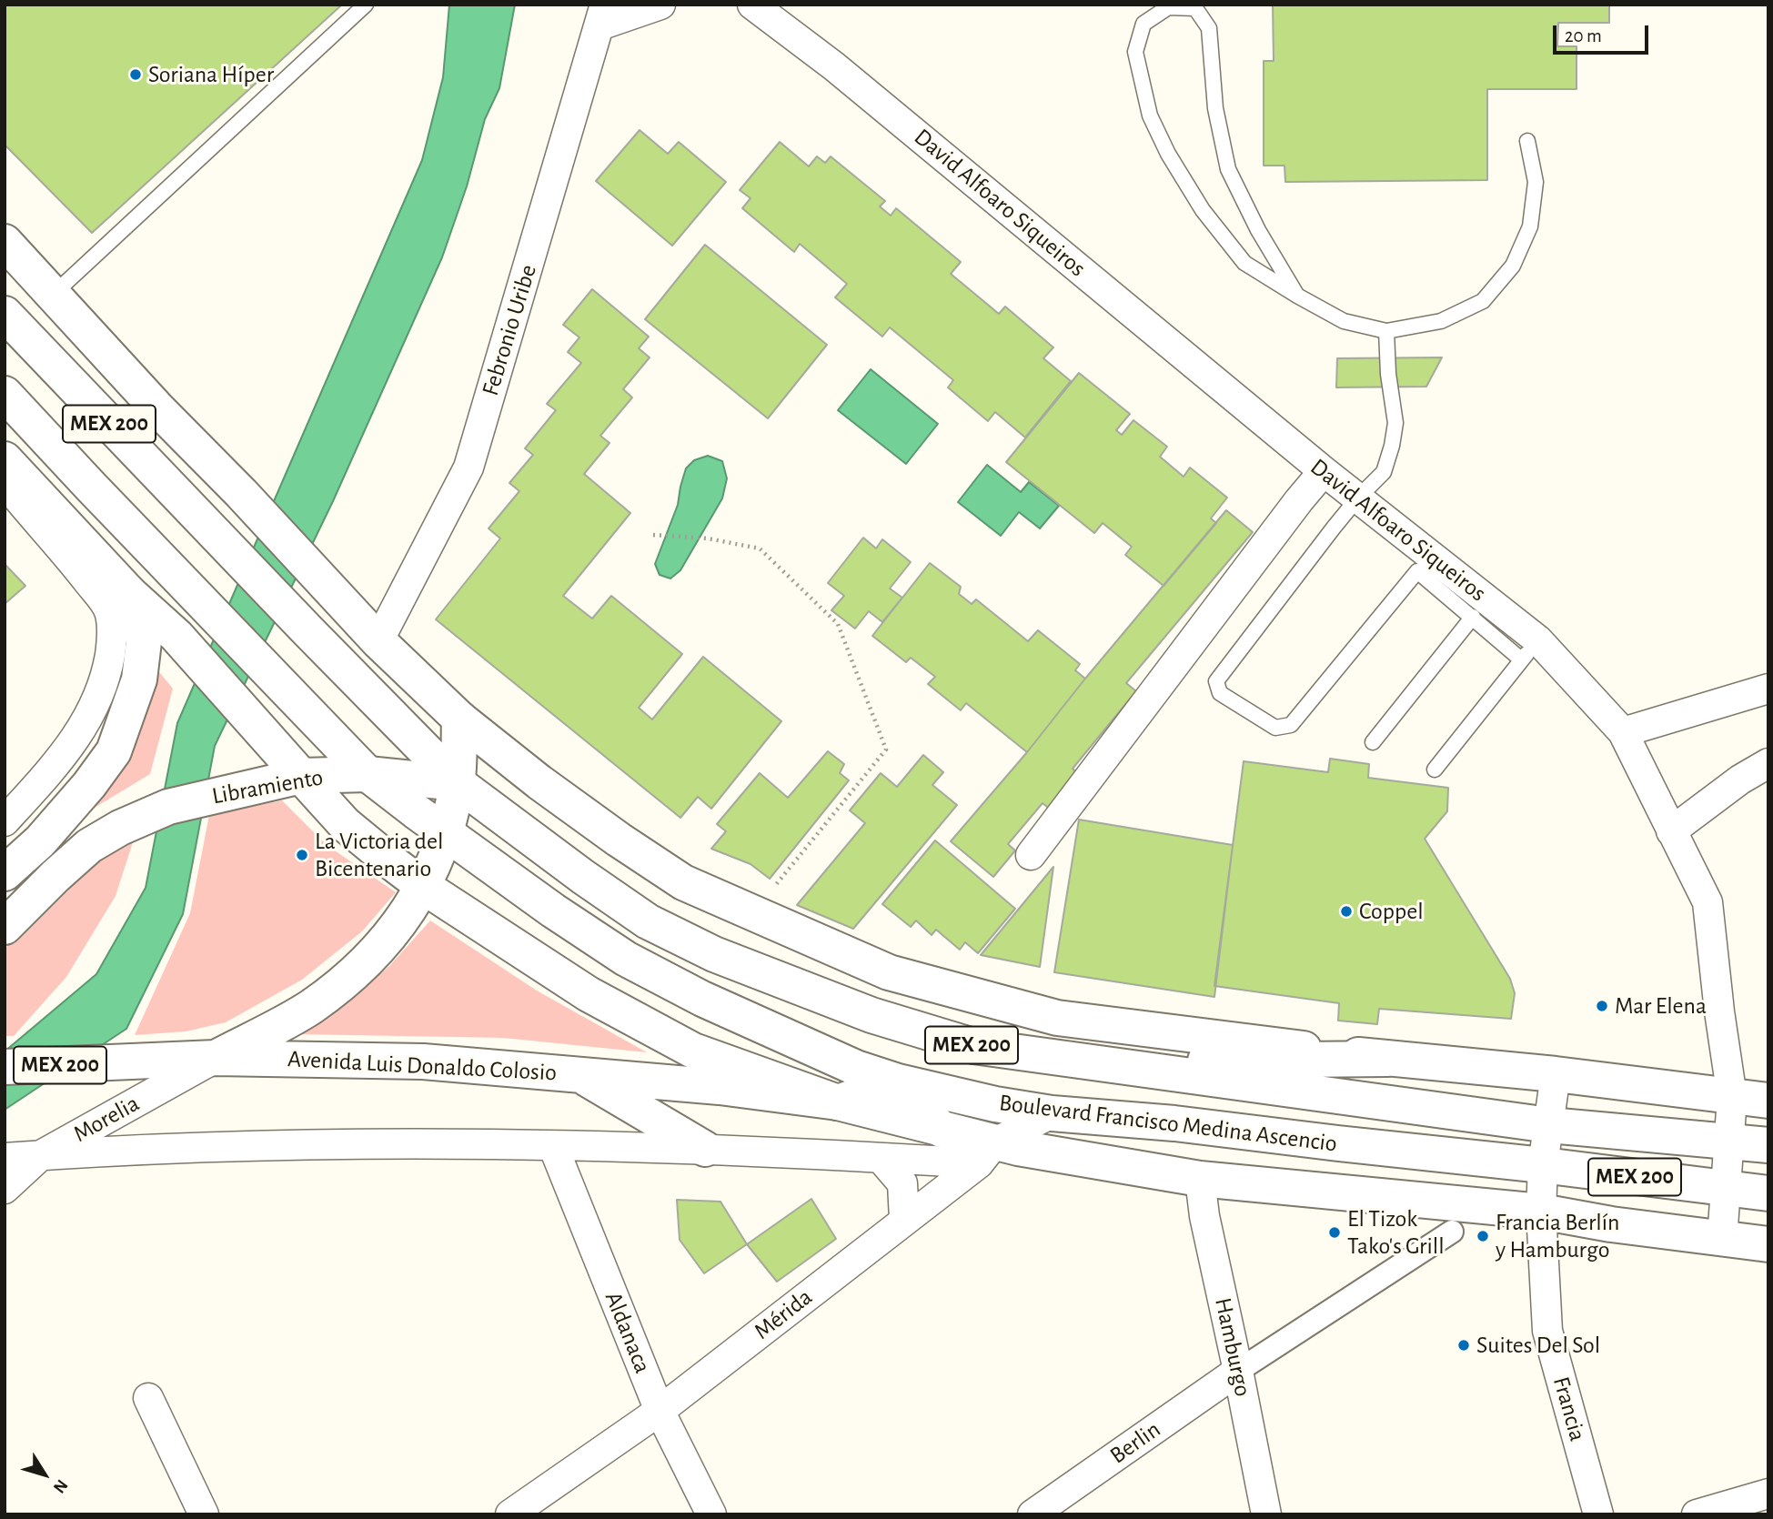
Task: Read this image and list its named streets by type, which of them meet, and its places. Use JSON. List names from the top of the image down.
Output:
{
  "streets": {
    "main road": [
      "MEX 200",
      "Libramiento",
      "Avenida Luis Donaldo Colosio",
      "Boulevard Francisco Medina Ascencio"
    ],
    "street": [
      "David Alfoaro Siqueiros",
      "Febronio Uribe",
      "Morelia",
      "Mérida",
      "Aldanaca",
      "Hamburgo",
      "Francia",
      "Berlin"
    ]
  },
  "crossings": [
    ["David Alfoaro Siqueiros", "Boulevard Francisco Medina Ascencio"],
    ["MEX 200", "Boulevard Francisco Medina Ascencio"],
    ["Libramiento", "Boulevard Francisco Medina Ascencio"],
    ["Avenida Luis Donaldo Colosio", "Morelia"],
    ["Boulevard Francisco Medina Ascencio", "Mérida"],
    ["Boulevard Francisco Medina Ascencio", "Francia"],
    ["Mérida", "Aldanaca"],
    ["Hamburgo", "Berlin"]
  ],
  "places": [
    "Soriana Híper",
    "La Victoria del Bicentenario",
    "Coppel",
    "Mar Elena",
    "El Tizok Tako's Grill",
    "Francia Berlín y Hamburgo",
    "Suites Del Sol"
  ],
  "scale_bar": "20 m",
  "north": "bottom right"
}
